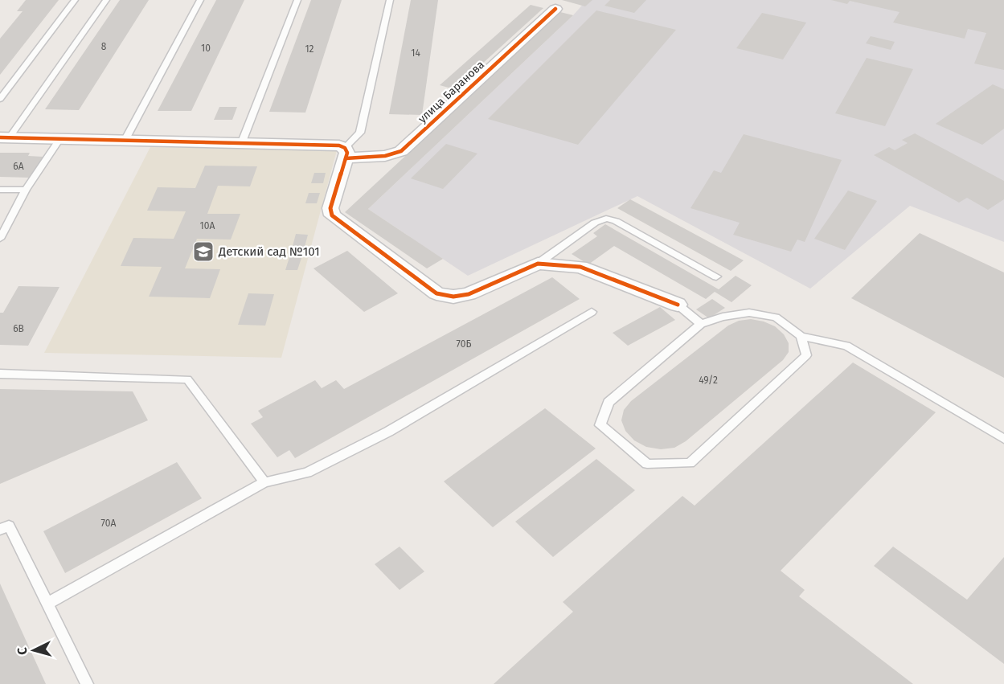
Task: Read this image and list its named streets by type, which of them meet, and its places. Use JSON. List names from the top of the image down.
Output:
{
  "streets": {
    "street": ["улица Баранова"]
  },
  "places": {
    "school or university": ["Детский сад №101"]
  },
  "house_numbers": [
    "8",
    "10",
    "12",
    "14",
    "6А",
    "10А",
    "6В",
    "70Б",
    "49/2",
    "70А"
  ],
  "north": "left"
}
